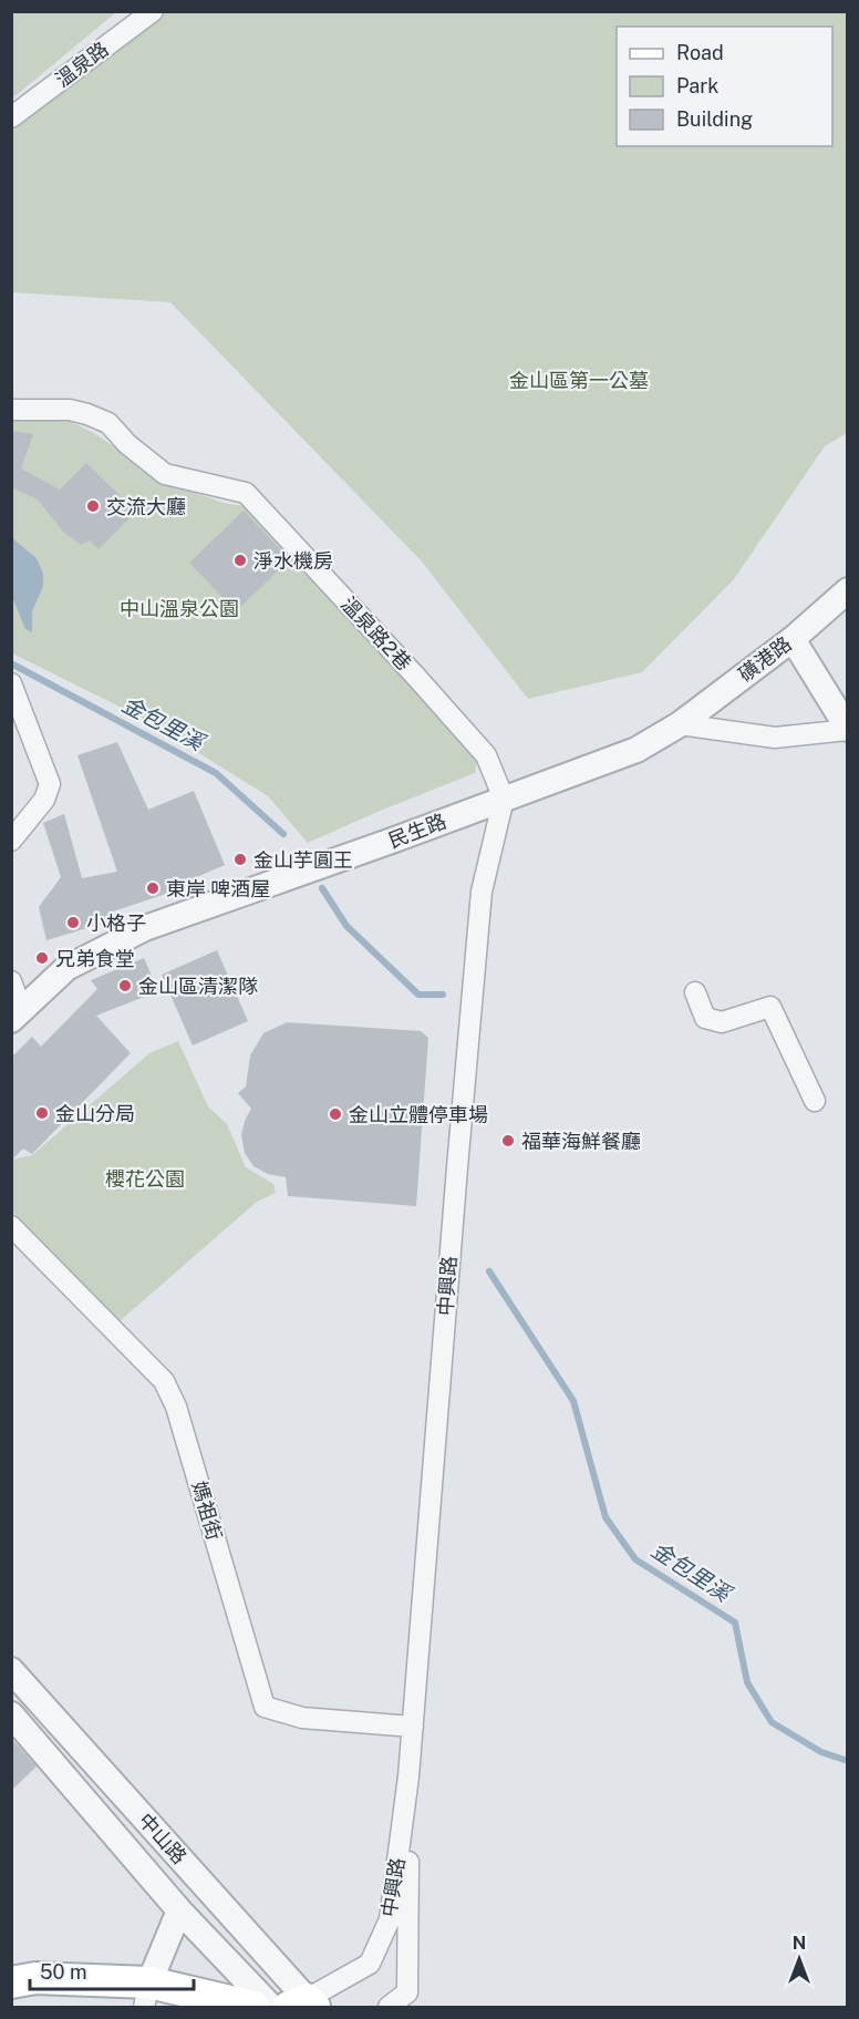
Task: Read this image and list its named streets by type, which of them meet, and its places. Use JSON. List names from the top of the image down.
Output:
{
  "streets": {
    "street": [
      "溫泉路",
      "溫泉路2巷",
      "磺港路",
      "民生路",
      "中興路",
      "媽祖街",
      "中山路"
    ]
  },
  "crossings": [
    ["溫泉路2巷", "民生路"],
    ["溫泉路2巷", "中興路"],
    ["磺港路", "民生路"],
    ["民生路", "中興路"],
    ["中興路", "媽祖街"],
    ["中興路", "中山路"]
  ],
  "water": ["金包里溪"],
  "parks": ["金山區第一公墓", "中山溫泉公園", "櫻花公園"],
  "places": [
    "交流大廳",
    "淨水機房",
    "金山芋圓王",
    "東岸 啤酒屋",
    "小格子",
    "兄弟食堂",
    "金山區清潔隊",
    "金山分局",
    "金山立體停車場",
    "福華海鮮餐廳"
  ],
  "legend": ["Road", "Park", "Building"],
  "scale_bar": "50 m",
  "north": "top"
}
